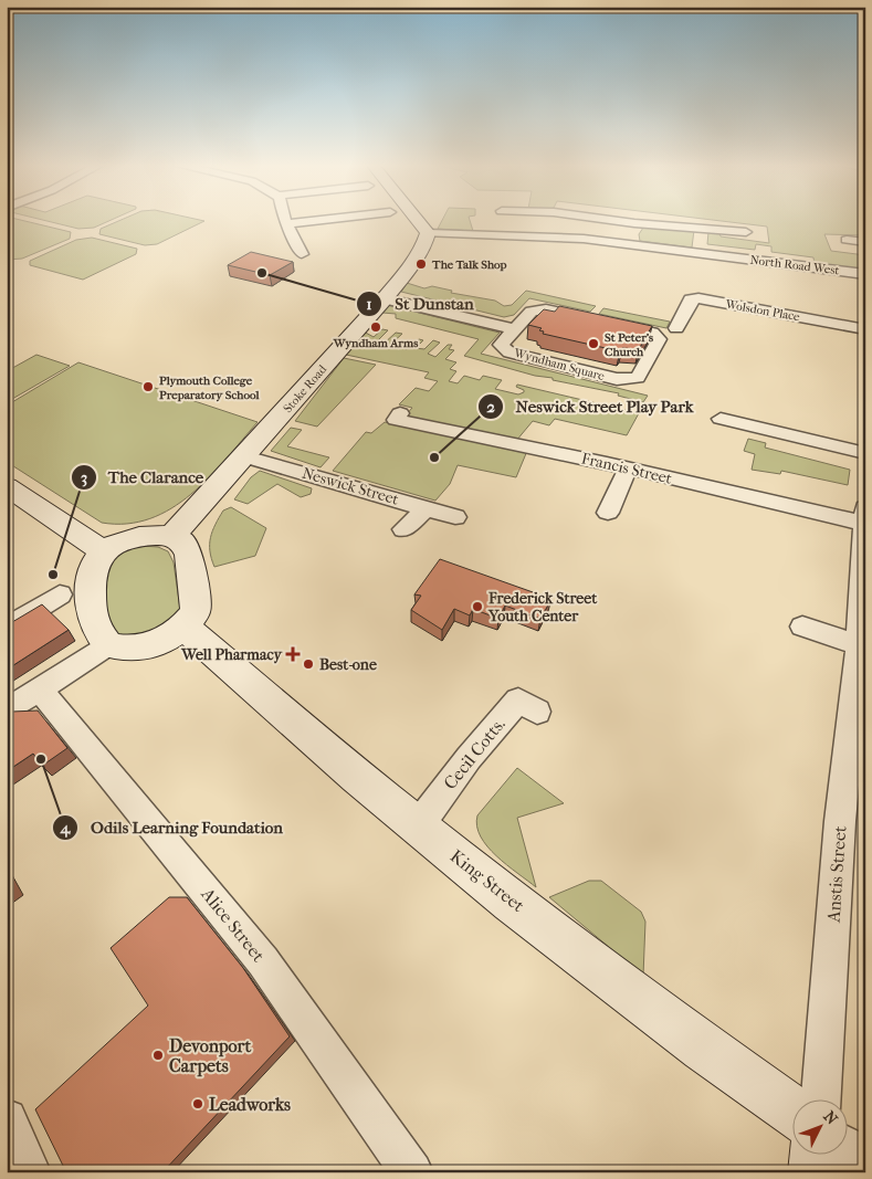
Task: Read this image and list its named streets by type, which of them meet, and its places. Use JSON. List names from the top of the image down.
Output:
{
  "streets": {
    "street": [
      "North Road West",
      "Wolsdon Place",
      "Wyndham Square",
      "Stoke Road",
      "Francis Street",
      "Neswick Street",
      "Cecil Cotts.",
      "Anstis Street",
      "King Street",
      "Alice Street"
    ]
  },
  "crossings": [
    ["North Road West", "Stoke Road"],
    ["Wyndham Square", "Stoke Road"],
    ["Stoke Road", "Neswick Street"],
    ["Stoke Road", "King Street"],
    ["Francis Street", "Anstis Street"],
    ["Cecil Cotts.", "King Street"]
  ],
  "places": {
    "other": [
      "The Talk Shop",
      "St Dunstan",
      "Wyndham Arms",
      "St Peter's Church",
      "Plymouth College Preparatory School",
      "Neswick Street Play Park",
      "The Clarance",
      "Frederick Street Youth Center",
      "Best-one",
      "Odils Learning Foundation",
      "Devonport Carpets",
      "Leadworks"
    ],
    "health": ["Well Pharmacy"]
  },
  "north": "top right"
}
